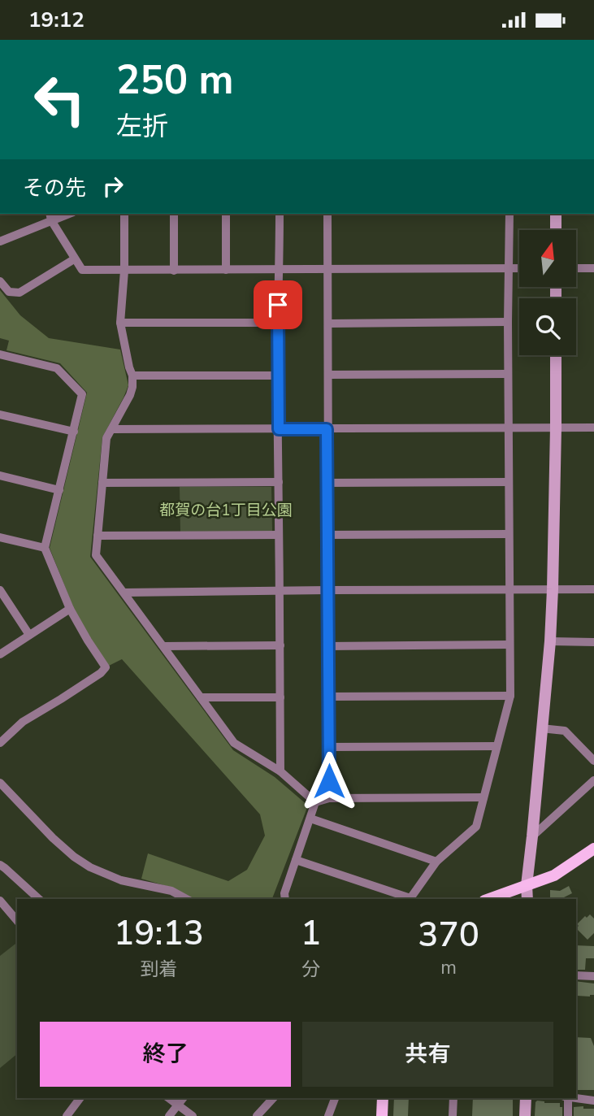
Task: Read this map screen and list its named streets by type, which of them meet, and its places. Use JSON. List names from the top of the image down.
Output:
{
  "parks": ["都賀の台1丁目公園"],
  "north": "top",
  "page": {
    "status": "19:12",
    "turn": ["250 m", "左折"],
    "then": "その先",
    "eta": [
      "19:13",
      "到着",
      "1",
      "分",
      "370",
      "m"
    ],
    "buttons": ["終了", "共有"]
  }
}
